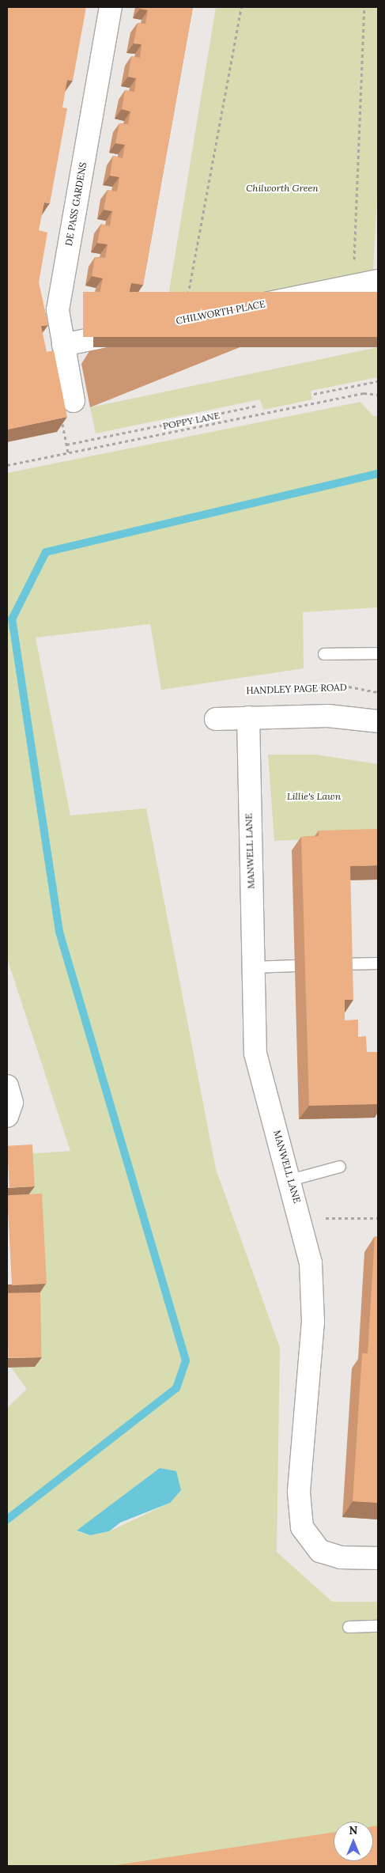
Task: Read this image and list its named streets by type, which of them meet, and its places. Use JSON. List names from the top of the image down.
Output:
{
  "streets": {
    "street": ["DE PASS GARDENS", "CHILWORTH PLACE", "MANWELL LANE"],
    "path": ["POPPY LANE", "HANDLEY PAGE ROAD"]
  },
  "crossings": [
    ["DE PASS GARDENS", "CHILWORTH PLACE"]
  ],
  "parks": ["Chilworth Green", "Lillie's Lawn"],
  "north": "top"
}
